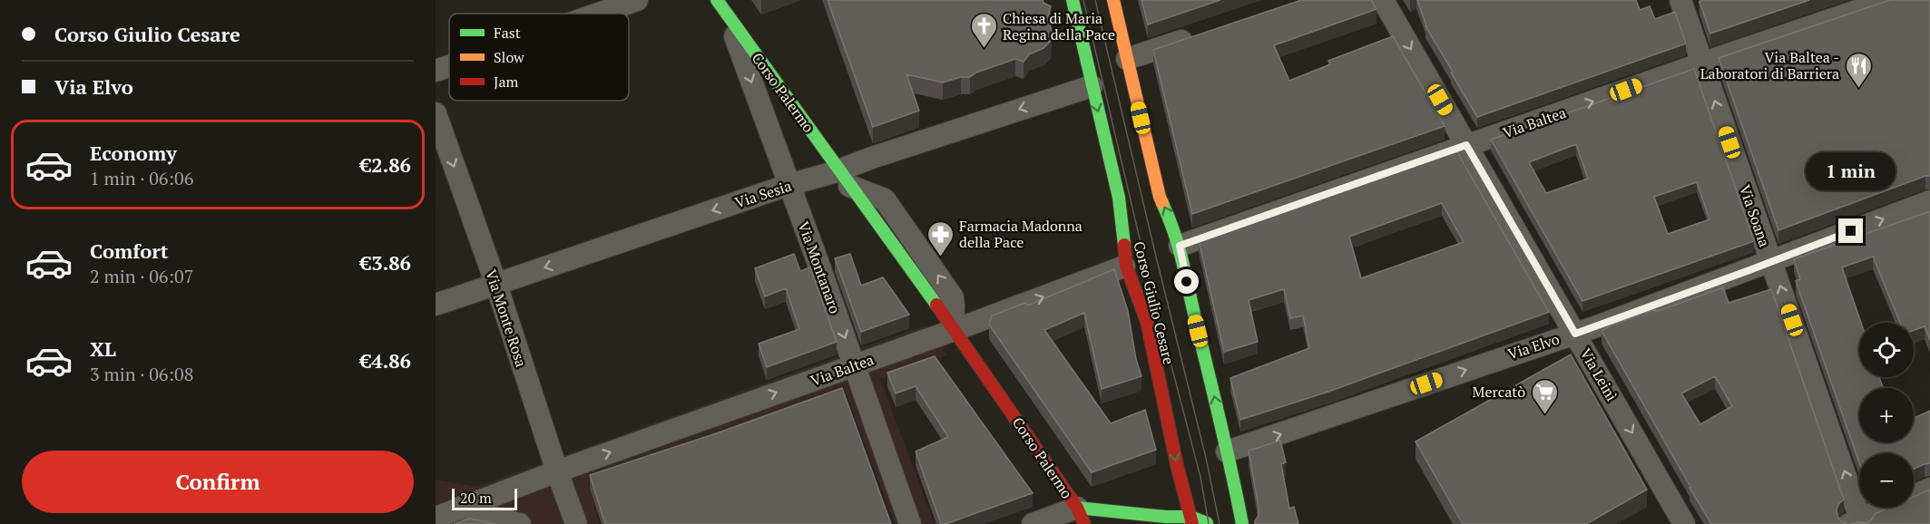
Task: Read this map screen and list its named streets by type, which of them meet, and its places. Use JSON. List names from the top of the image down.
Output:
{
  "streets": {
    "main road": ["Corso Palermo", "Corso Giulio Cesare"],
    "street": [
      "Via Baltea",
      "Via Sesia",
      "Via Soana",
      "Via Montanaro",
      "Via Monte Rosa",
      "Via Elvo",
      "Via Leinì"
    ]
  },
  "crossings": [
    ["Corso Palermo", "Via Baltea"],
    ["Corso Palermo", "Via Sesia"],
    ["Corso Palermo", "Via Montanaro"],
    ["Via Baltea", "Via Soana"],
    ["Via Baltea", "Via Montanaro"],
    ["Via Baltea", "Corso Giulio Cesare"],
    ["Via Baltea", "Via Monte Rosa"],
    ["Via Baltea", "Via Leinì"],
    ["Via Sesia", "Via Montanaro"],
    ["Via Sesia", "Corso Giulio Cesare"],
    ["Via Sesia", "Via Monte Rosa"],
    ["Via Soana", "Via Elvo"],
    ["Via Elvo", "Via Leinì"]
  ],
  "one_way": [
    "Via Baltea",
    "Via Sesia",
    "Via Soana",
    "Via Monte Rosa",
    "Via Elvo",
    "Via Leinì"
  ],
  "places": {
    "church": ["Chiesa di Maria Regina della Pace"],
    "restaurant": ["Via Baltea - Laboratori di Barriera"],
    "pharmacy": ["Farmacia Madonna della Pace"],
    "supermarket": ["Mercatò"]
  },
  "legend": ["Fast", "Slow", "Jam"],
  "scale_bar": "20 m",
  "page": {
    "banner": ["Corso Giulio Cesare", "Via Elvo"],
    "list": [
      {
        "name": "Economy",
        "note": "1 min · 06:06",
        "value": "€2.86"
      },
      {
        "name": "Comfort",
        "note": "2 min · 06:07",
        "value": "€3.86"
      },
      {
        "name": "XL",
        "note": "3 min · 06:08",
        "value": "€4.86"
      }
    ],
    "bubble": "1 min",
    "map_buttons": ["+", "−"],
    "buttons": "Confirm",
    "scale": "20 m"
  }
}
